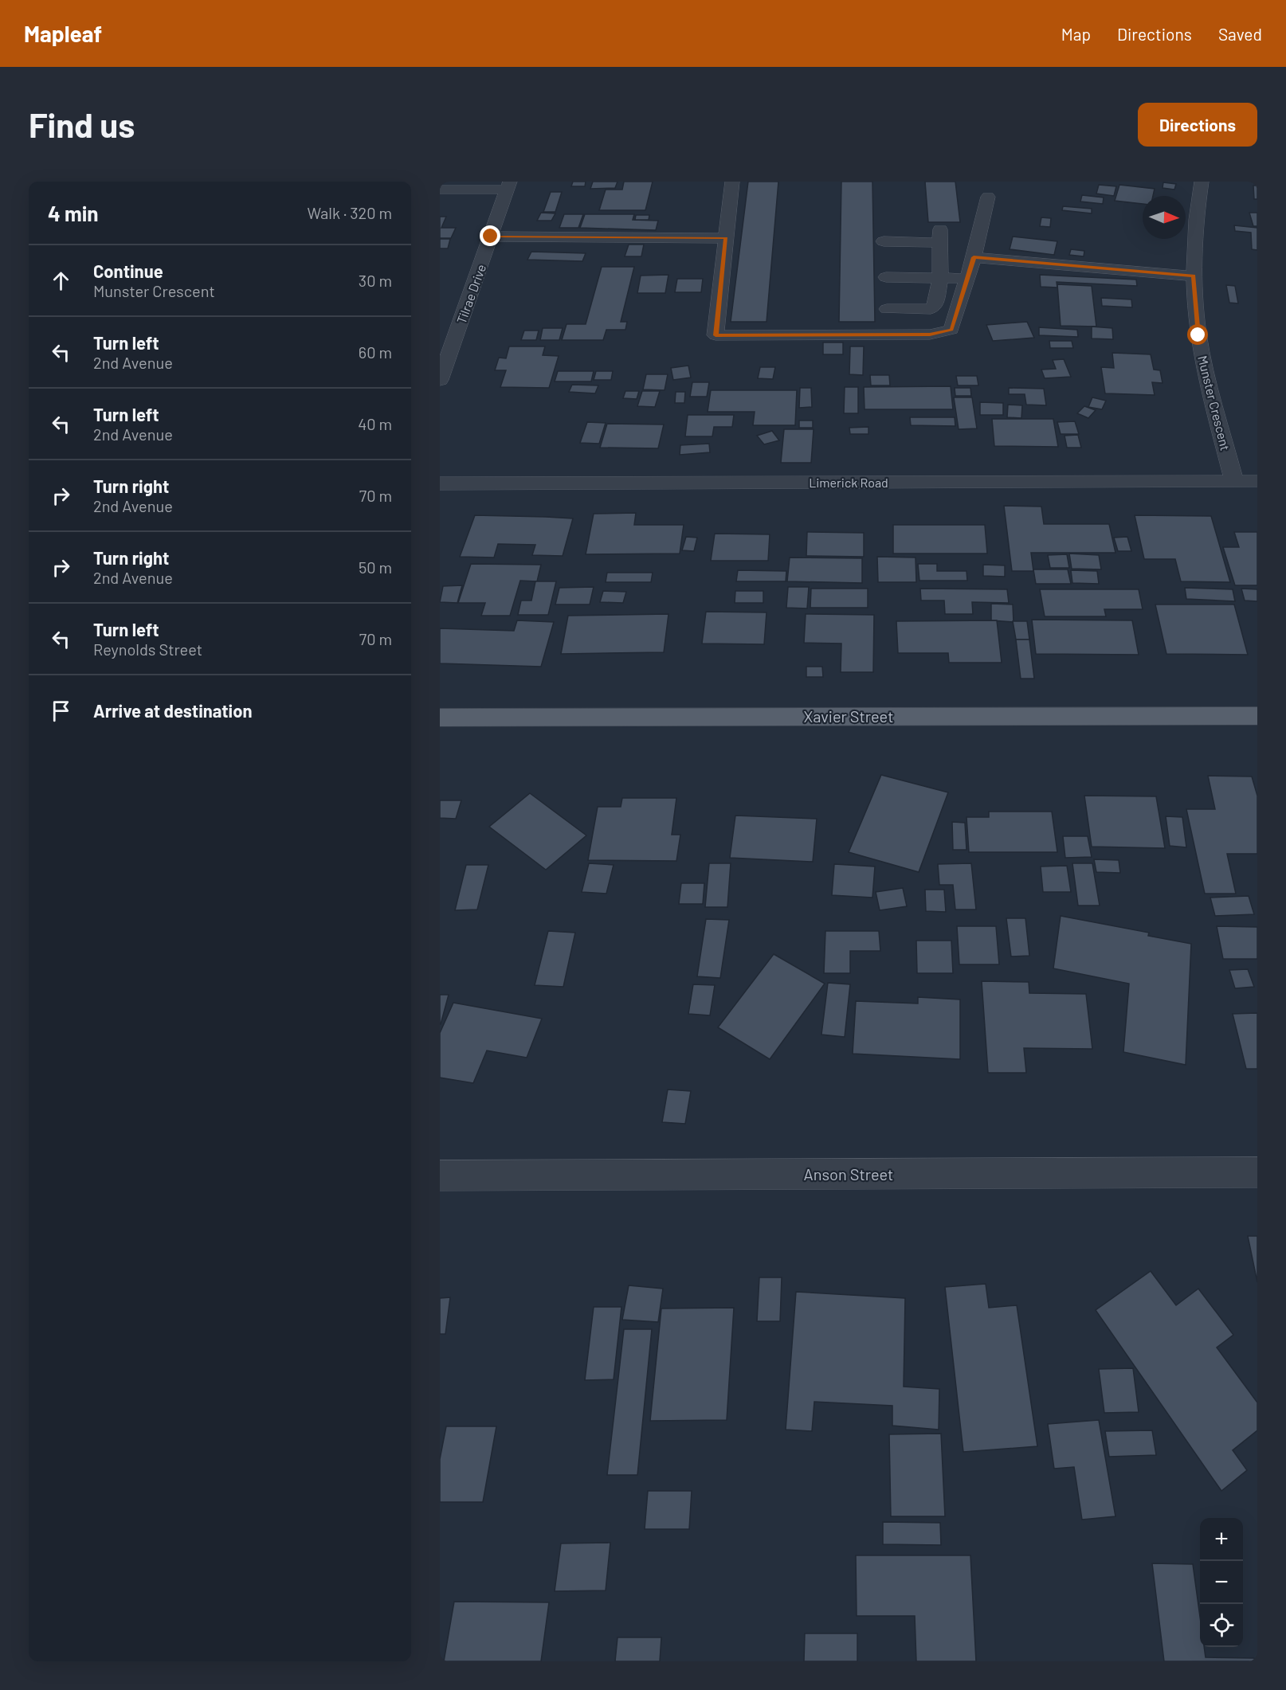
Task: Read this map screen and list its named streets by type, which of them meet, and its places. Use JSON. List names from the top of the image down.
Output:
{
  "streets": {
    "main road": ["Xavier Street"],
    "street": [
      "Tilrae Drive",
      "Munster Crescent",
      "Limerick Road",
      "Anson Street"
    ]
  },
  "crossings": [
    ["Munster Crescent", "Limerick Road"]
  ],
  "north": "right",
  "page": {
    "header": "Mapleaf",
    "nav": ["Map", "Directions", "Saved"],
    "buttons": "Directions",
    "title": "Find us",
    "heading": ["4 min", "Walk · 320 m"],
    "list": [
      ["Continue", "Munster Crescent", "30 m"],
      ["Turn left", "2nd Avenue", "60 m"],
      ["Turn left", "2nd Avenue", "40 m"],
      ["Turn right", "2nd Avenue", "70 m"],
      ["Turn right", "2nd Avenue", "50 m"],
      ["Turn left", "Reynolds Street", "70 m"],
      "Arrive at destination"
    ],
    "map_buttons": ["+", "−"]
  }
}
